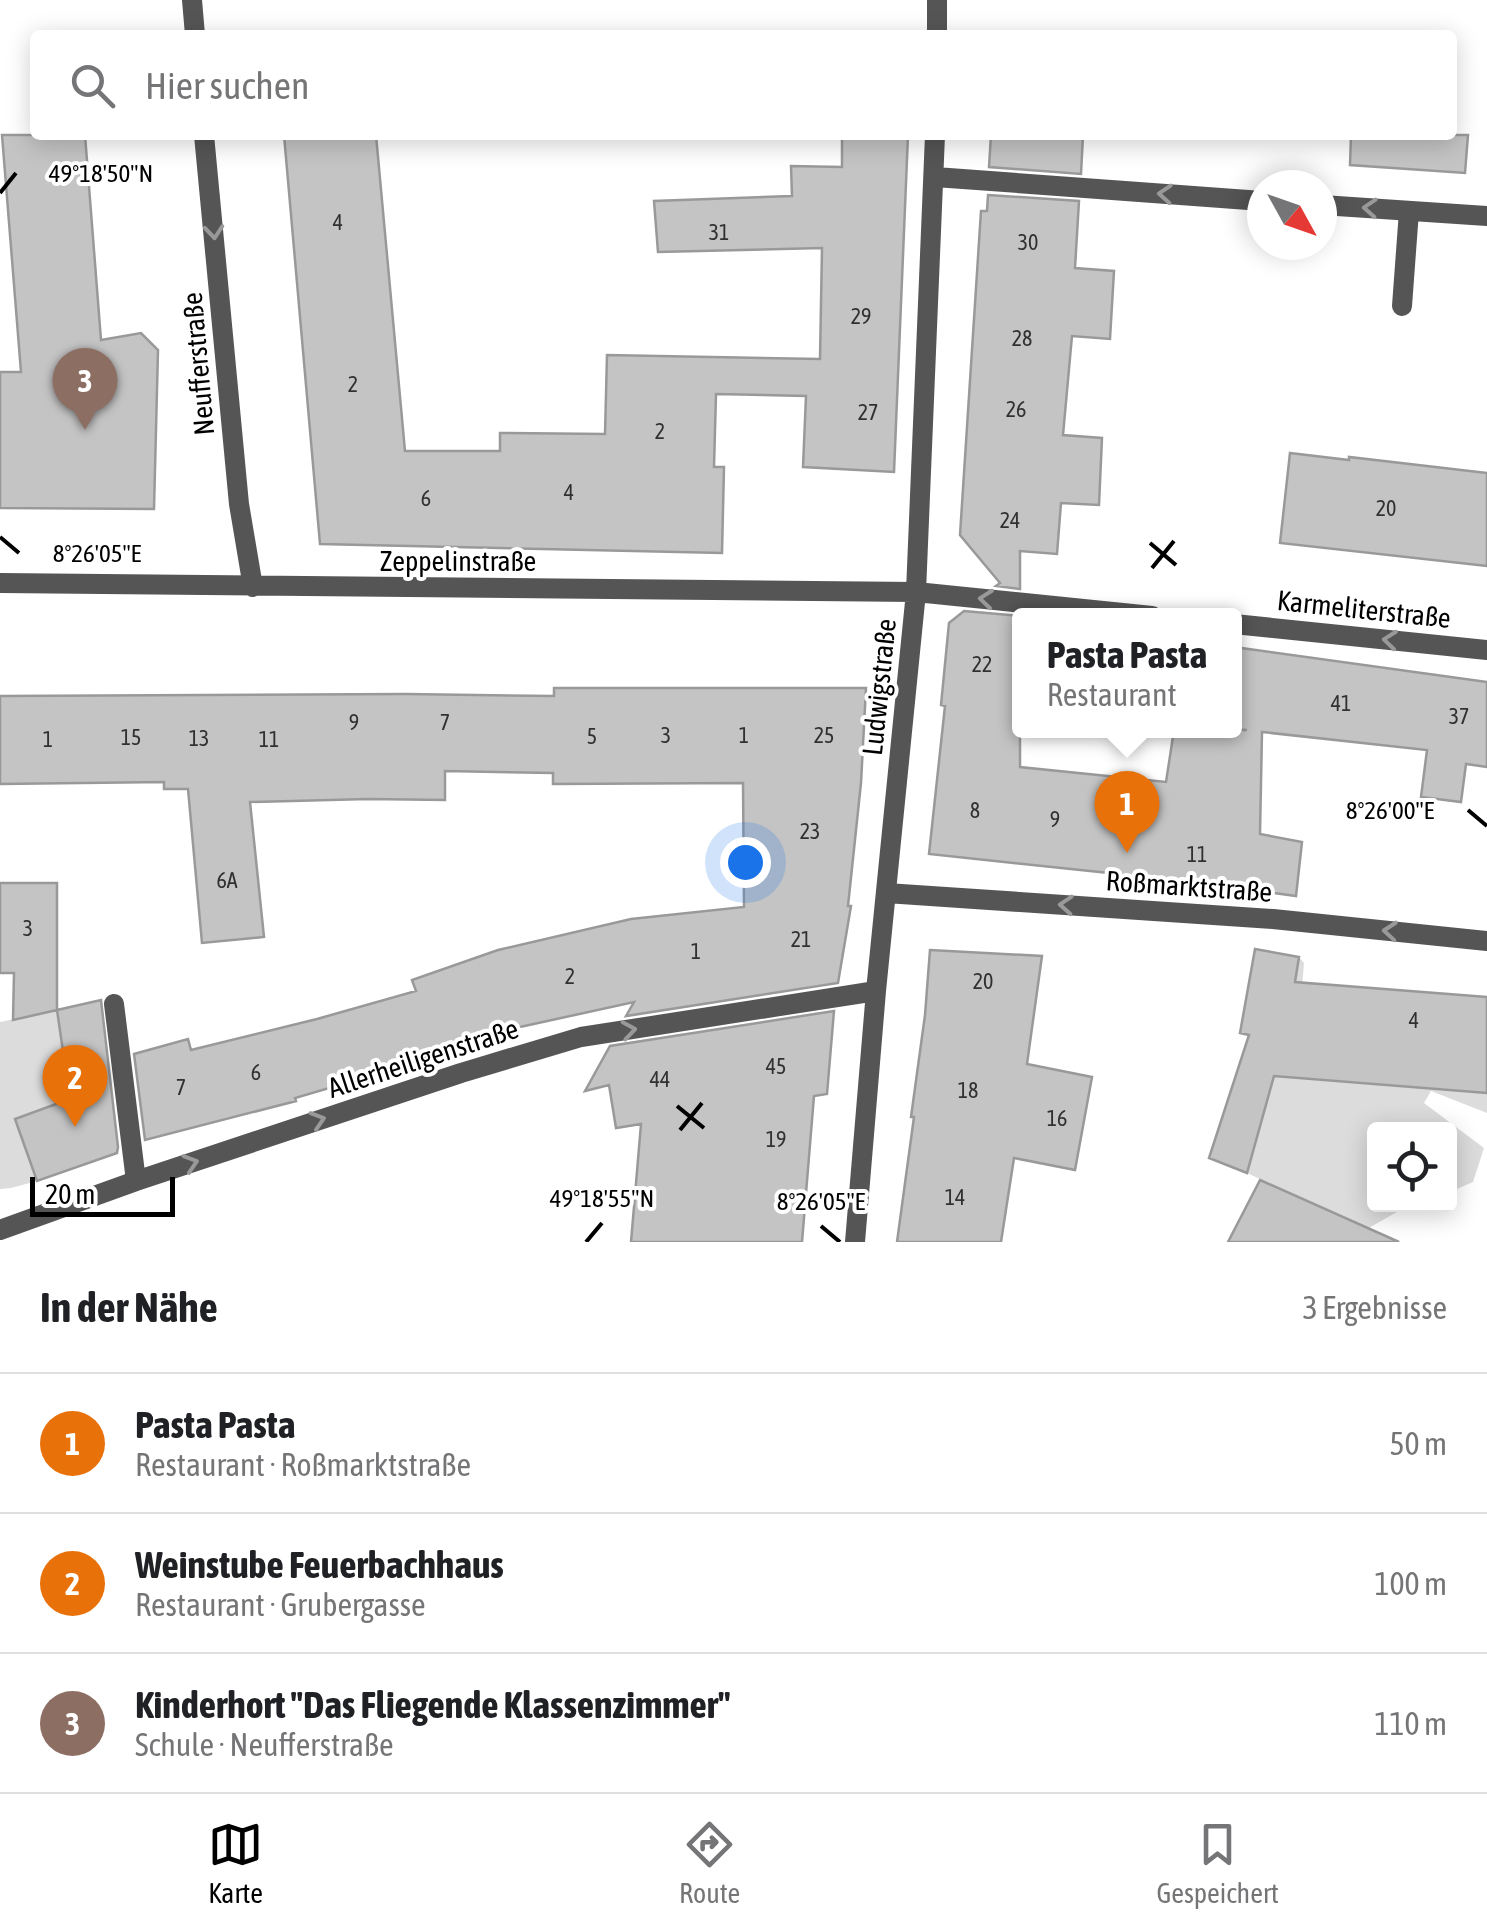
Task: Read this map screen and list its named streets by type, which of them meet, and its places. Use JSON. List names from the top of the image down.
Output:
{
  "streets": {
    "street": [
      "Neufferstraße",
      "Zeppelinstraße",
      "Karmeliterstraße",
      "Ludwigstraße",
      "Roßmarktstraße",
      "Allerheiligenstraße"
    ]
  },
  "crossings": [
    ["Neufferstraße", "Zeppelinstraße"],
    ["Zeppelinstraße", "Ludwigstraße"],
    ["Ludwigstraße", "Roßmarktstraße"],
    ["Ludwigstraße", "Allerheiligenstraße"]
  ],
  "one_way": [
    "Neufferstraße",
    "Karmeliterstraße",
    "Roßmarktstraße",
    "Allerheiligenstraße"
  ],
  "house_numbers": [
    "4",
    "31",
    "30",
    "29",
    "28",
    "2",
    "26",
    "27",
    "2",
    "4",
    "6",
    "20",
    "24",
    "22",
    "41",
    "37",
    "9",
    "7",
    "3",
    "1",
    "25",
    "5",
    "15",
    "13",
    "1",
    "11",
    "8",
    "9",
    "23",
    "11",
    "6A",
    "3",
    "21",
    "1",
    "2",
    "20",
    "4",
    "45",
    "6",
    "44",
    "7",
    "18",
    "16",
    "19",
    "14"
  ],
  "scale_bar": "20 m",
  "north": "bottom right",
  "page": {
    "search": "Hier suchen",
    "pins": ["3", "1", "2"],
    "popup": ["Pasta Pasta", "Restaurant"],
    "scale": "20 m",
    "heading": ["In der Nähe", "3 Ergebnisse"],
    "list": [
      {
        "mark": "1",
        "name": "Pasta Pasta",
        "note": "Restaurant · Roßmarktstraße",
        "value": "50 m"
      },
      {
        "mark": "2",
        "name": "Weinstube Feuerbachhaus",
        "note": "Restaurant · Grubergasse",
        "value": "100 m"
      },
      {
        "mark": "3",
        "name": "Kinderhort \"Das Fliegende Klassenzimmer\"",
        "note": "Schule · Neufferstraße",
        "value": "110 m"
      }
    ],
    "nav": ["Karte", "Route", "Gespeichert"]
  },
  "coordinates": [
    "49°18'50\"N",
    "8°26'05\"E",
    "8°26'00\"E",
    "49°18'55\"N"
  ]
}
